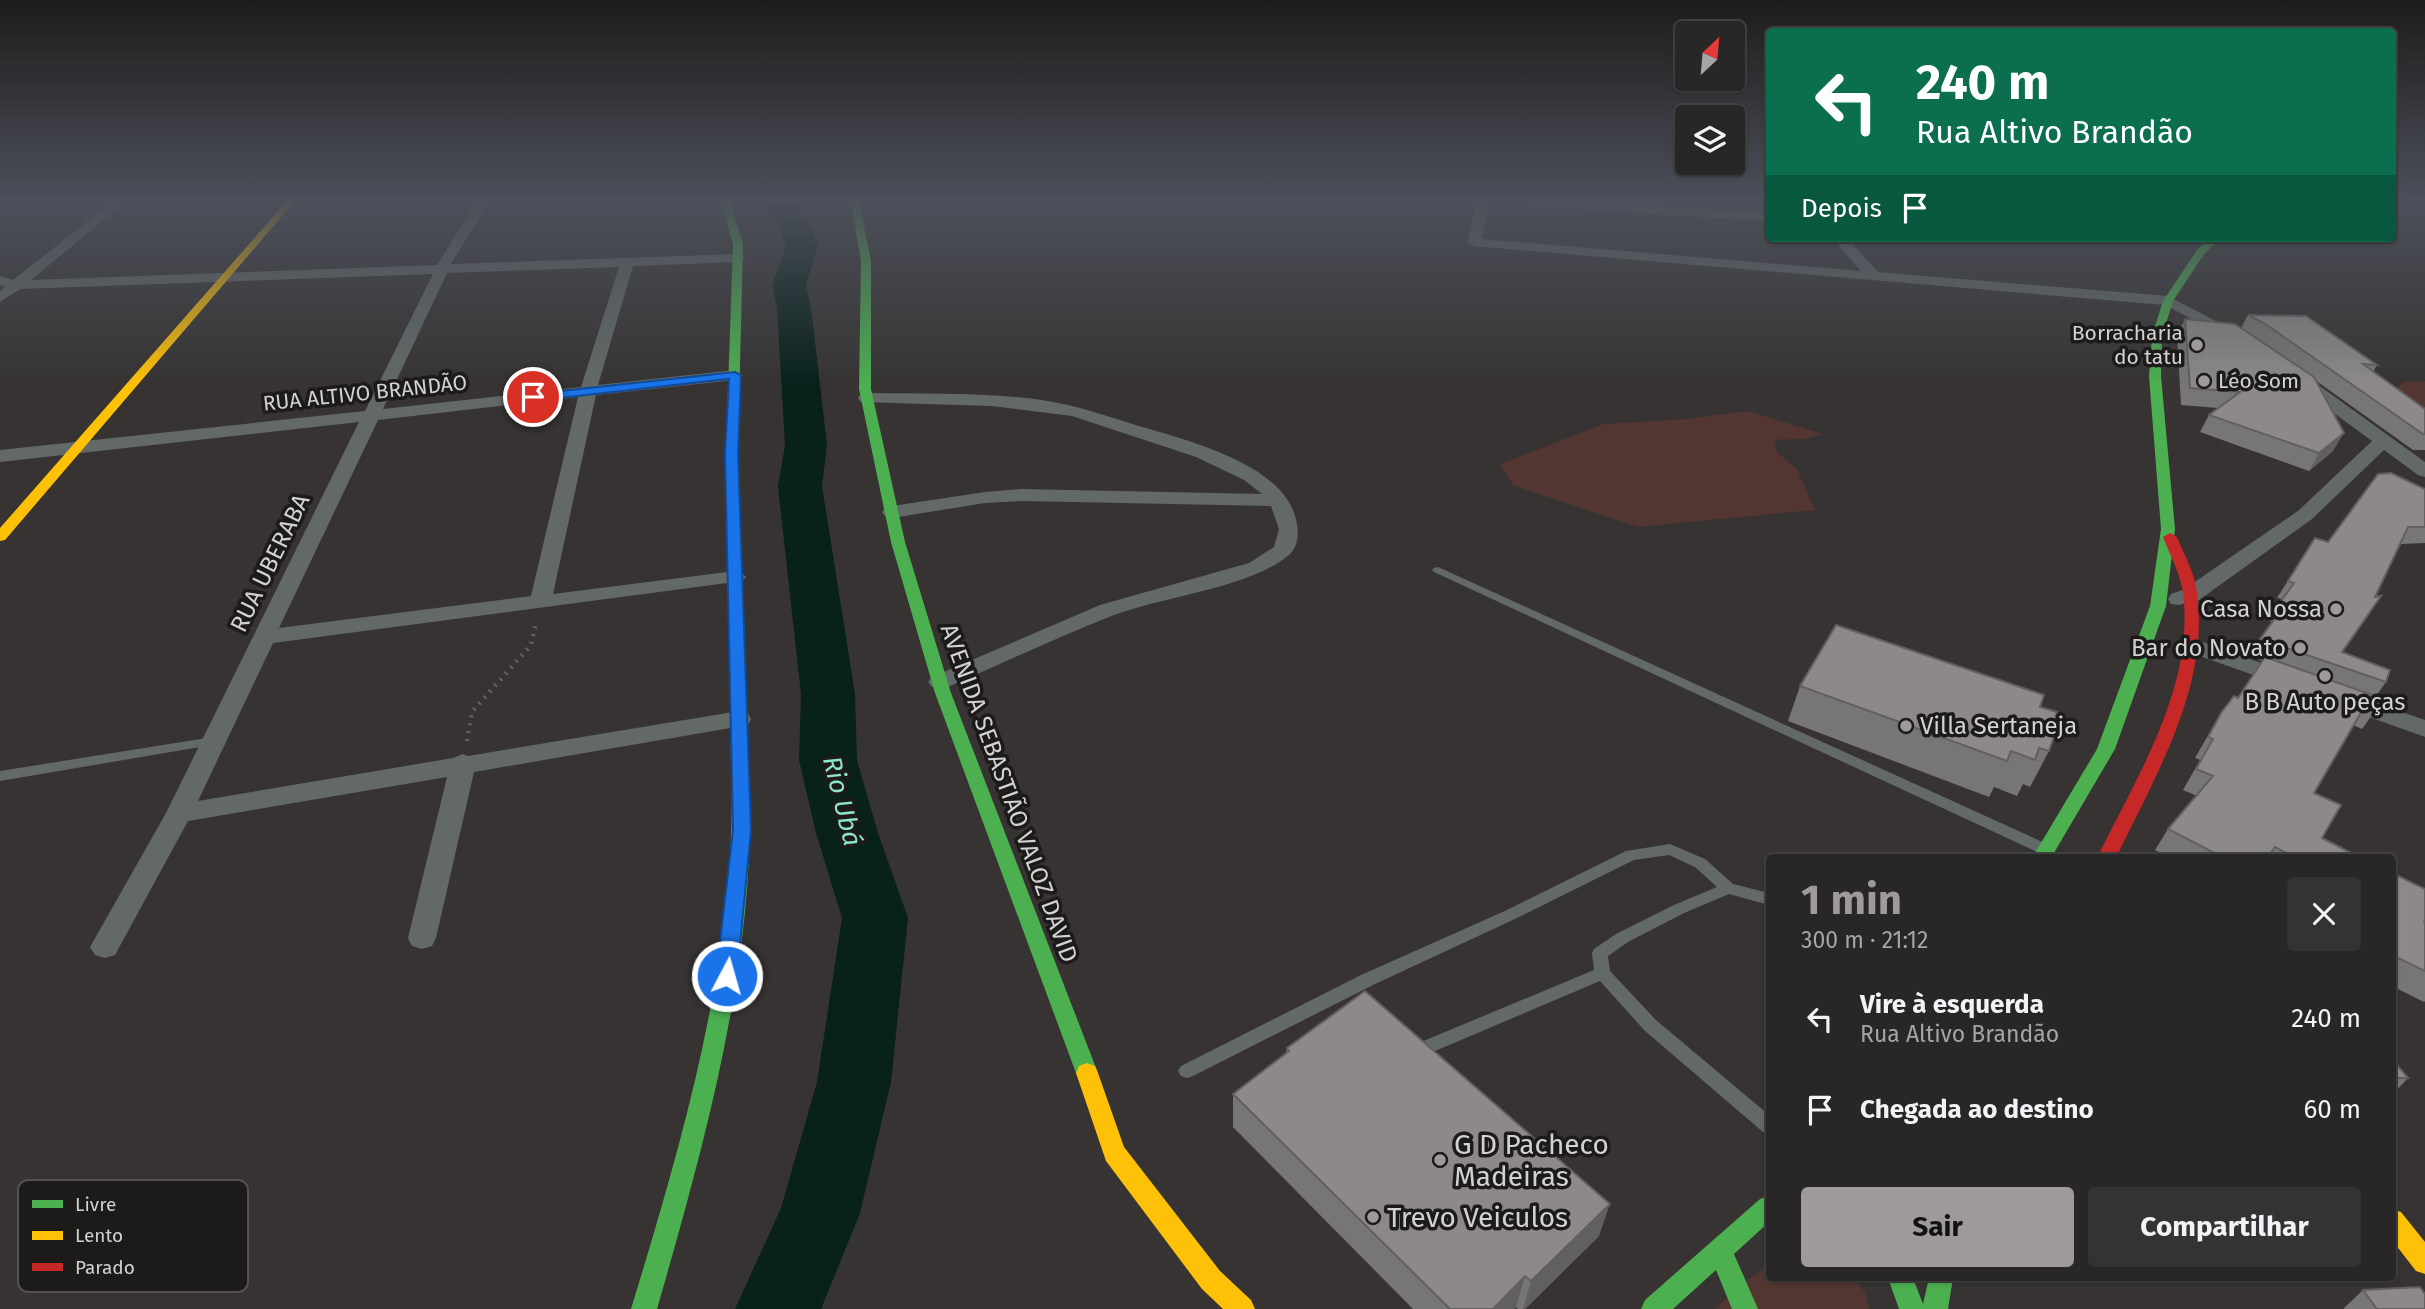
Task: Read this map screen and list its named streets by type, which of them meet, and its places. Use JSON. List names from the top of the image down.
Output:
{
  "streets": {
    "street": ["RUA ALTIVO BRANDÃO", "RUA UBERABA", "AVENIDA SEBASTIÃO VALOZ DAVID"]
  },
  "crossings": [
    ["RUA ALTIVO BRANDÃO", "RUA UBERABA"]
  ],
  "water": ["Rio Ubá"],
  "places": [
    "Borracharia do tatu",
    "Léo Som",
    "Casa Nossa",
    "Bar do Novato",
    "B B Auto peças",
    "Villa Sertaneja",
    "G D Pacheco Madeiras",
    "Trevo Veiculos"
  ],
  "legend": ["Livre", "Lento", "Parado"],
  "north": "top right",
  "page": {
    "turn": ["240 m", "Rua Altivo Brandão"],
    "then": "Depois",
    "heading": ["1 min", "300 m · 21:12"],
    "list": [
      {
        "name": "Vire à esquerda",
        "note": "Rua Altivo Brandão",
        "value": "240 m"
      },
      {
        "name": "Chegada ao destino",
        "value": "60 m"
      }
    ],
    "buttons": ["Sair", "Compartilhar"]
  }
}
